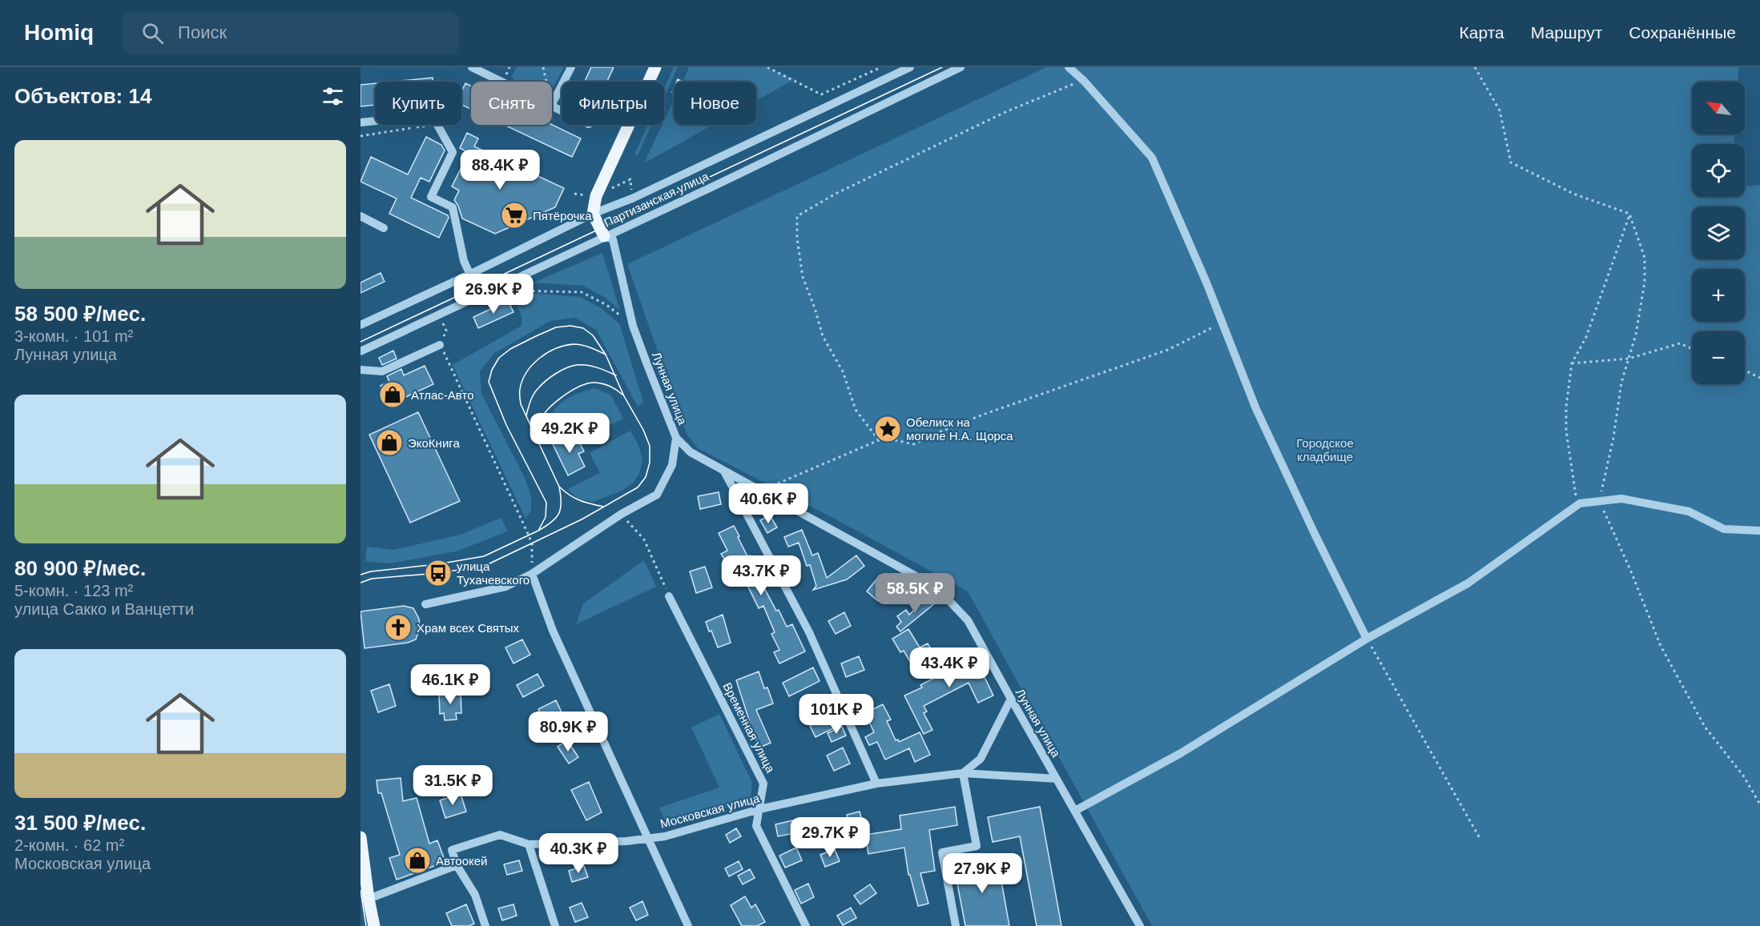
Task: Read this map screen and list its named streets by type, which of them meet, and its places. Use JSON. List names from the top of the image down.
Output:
{
  "streets": {
    "street": [
      "Партизанская улица",
      "Лунная улица",
      "Временная улица",
      "Московская улица"
    ]
  },
  "crossings": [
    ["Партизанская улица", "Лунная улица"],
    ["Лунная улица", "Московская улица"],
    ["Временная улица", "Московская улица"]
  ],
  "parks": ["Городское кладбище"],
  "places": {
    "supermarket": ["Пятёрочка"],
    "shop": ["Атлас-Авто", "ЭкоКнига", "Автоокей"],
    "place": ["Обелиск на могиле Н.А. Щорса"],
    "bus stop": ["улица Тухачевского"],
    "church": ["Храм всех Святых"]
  },
  "north": "top left",
  "page": {
    "header": "Homiq",
    "search": "Поиск",
    "nav": ["Карта", "Маршрут", "Сохранённые"],
    "heading": "Объектов: 14",
    "map_buttons": ["+", "−"],
    "chip": [
      "Купить",
      "Снять",
      "Фильтры",
      "Новое"
    ],
    "list": [
      {
        "name": "58 500 ₽/мес.",
        "note": "3-комн. · 101 m² · Лунная улица"
      },
      {
        "name": "80 900 ₽/мес.",
        "note": "5-комн. · 123 m² · улица Сакко и Ванцетти"
      },
      {
        "name": "31 500 ₽/мес.",
        "note": "2-комн. · 62 m² · Московская улица"
      }
    ],
    "price": [
      "88.4K ₽",
      "26.9K ₽",
      "49.2K ₽",
      "40.6K ₽",
      "43.7K ₽",
      "58.5K ₽",
      "43.4K ₽",
      "46.1K ₽",
      "101K ₽",
      "80.9K ₽",
      "31.5K ₽",
      "29.7K ₽",
      "40.3K ₽",
      "27.9K ₽"
    ]
  }
}
